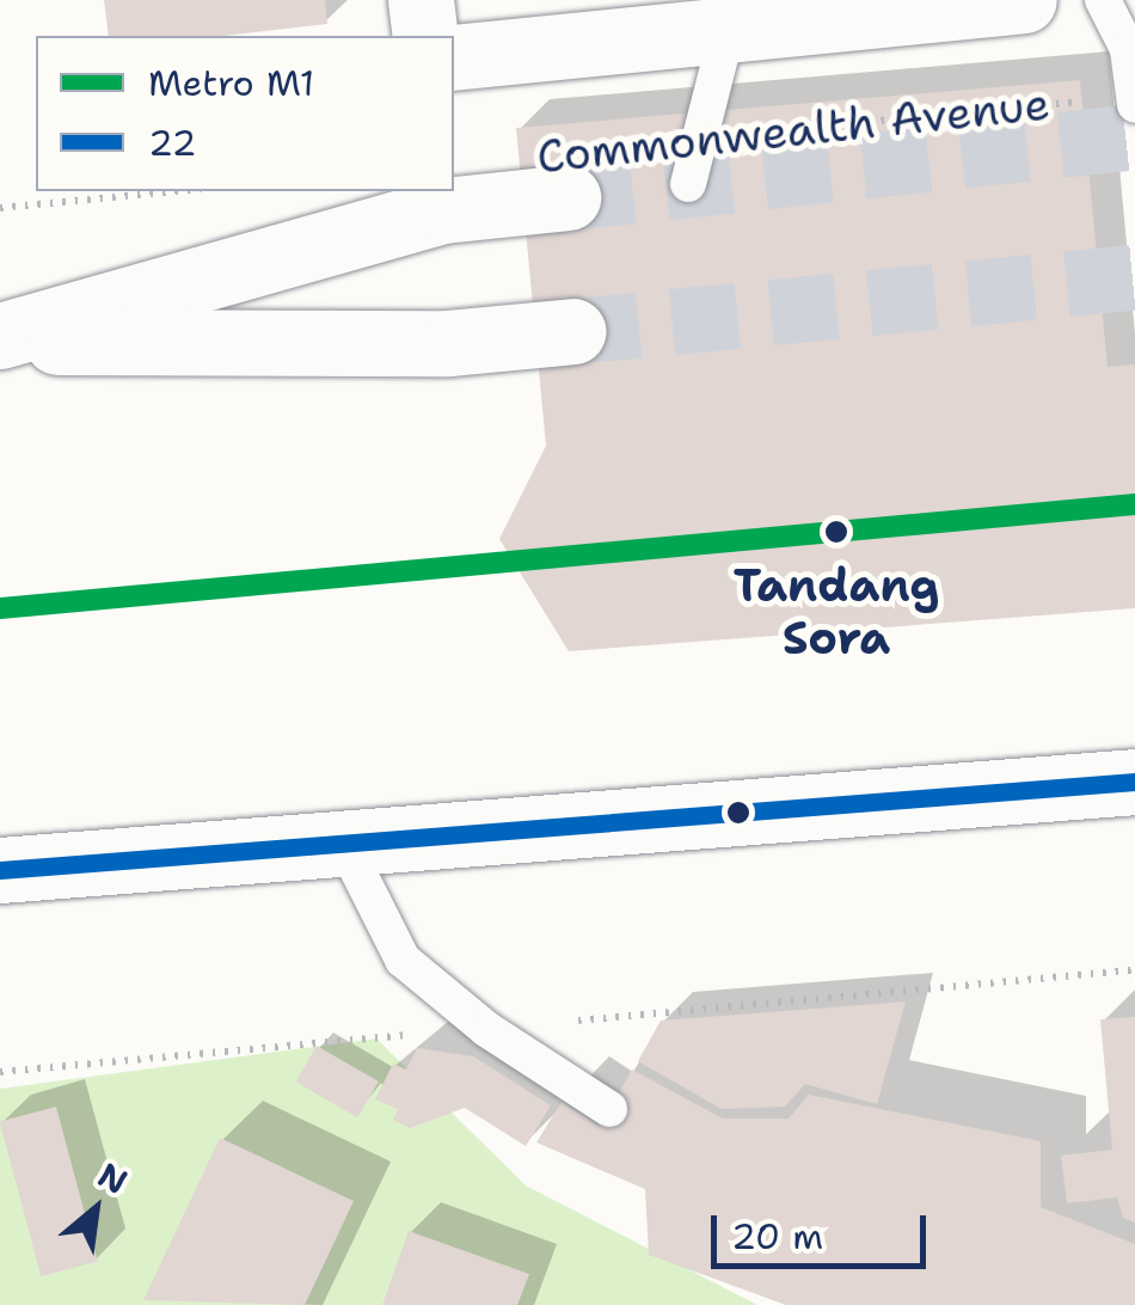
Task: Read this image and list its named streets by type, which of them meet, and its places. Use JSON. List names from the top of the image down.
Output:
{
  "streets": {
    "main road": ["Commonwealth Avenue"]
  },
  "places": ["Tandang Sora"],
  "lines": ["metro line M1", "transit line 22"],
  "legend": ["Metro M1", "22"],
  "scale_bar": "20 m",
  "north": "top right"
}
